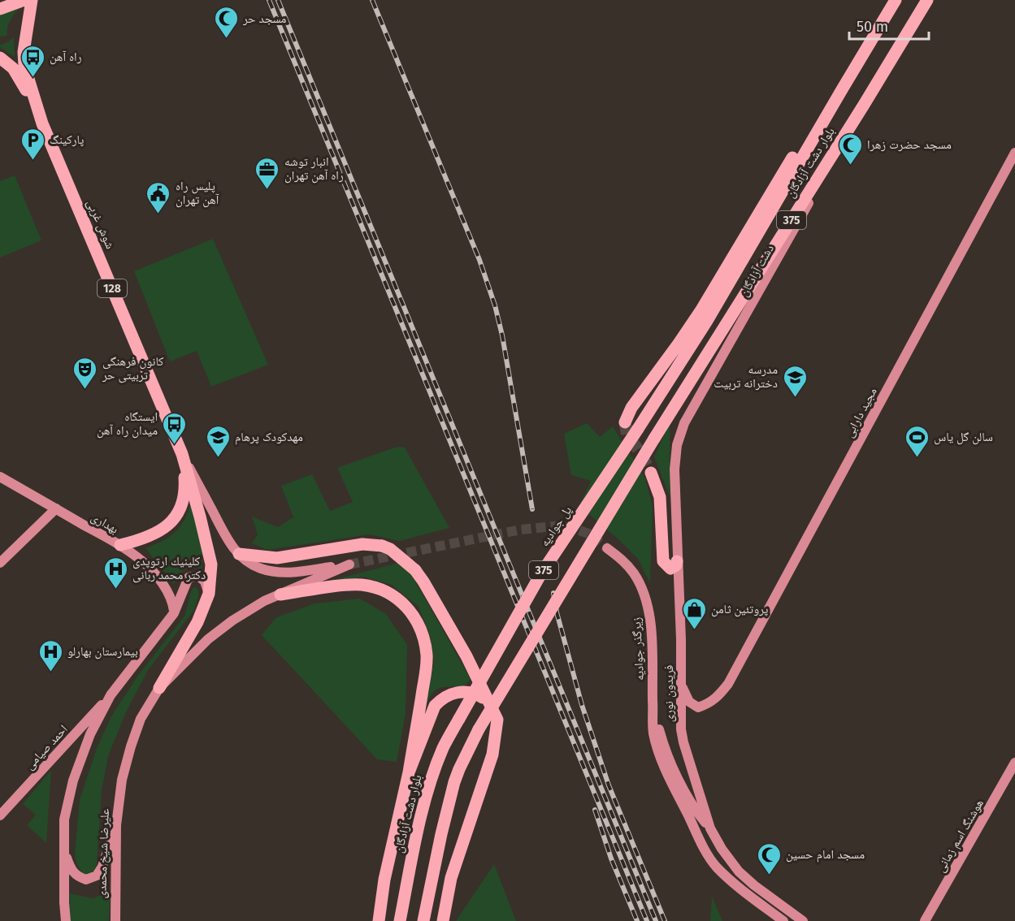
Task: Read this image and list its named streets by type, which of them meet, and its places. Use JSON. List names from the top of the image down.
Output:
{
  "streets": {
    "main road": [
      "بلوار دشت آزادگان",
      "375",
      "شوش غربی",
      "128",
      "پل جوادیه",
      "علیرضا شیخ محمدی"
    ],
    "street": [
      "دشت آزادگان",
      "مجید دارابی",
      "بهداری",
      "زیرگذر جوادیه",
      "فریدون نوری",
      "احمد صیامی",
      "هوشنگ اسم زمانی"
    ]
  },
  "crossings": [
    ["بلوار دشت آزادگان", "دشت آزادگان"],
    ["بلوار دشت آزادگان", "پل جوادیه"],
    ["شوش غربی", "128"],
    ["دشت آزادگان", "فریدون نوری"],
    ["128", "علیرضا شیخ محمدی"],
    ["مجید دارابی", "فریدون نوری"],
    ["زیرگذر جوادیه", "فریدون نوری"]
  ],
  "places": {
    "mosque": ["مسجد حر", "مسجد حضرت زهرا", "مسجد امام حسین"],
    "bus stop": ["راه آهن", "ایستگاه میدان راه آهن"],
    "parking": ["پارکینگ"],
    "office": ["انبار توشه راه آهن تهران"],
    "public building": ["پلیس راه آهن تهران"],
    "theatre": ["کانون فرهنگی تربیتی حر"],
    "school or university": ["مدرسه دخترانه تربیت", "مهدکودک پرهام"],
    "sports": ["سالن گل یاس"],
    "hospital": ["كلينيك ارتوپدى دكتر محمد ربانى", "بیمارستان بهارلو"],
    "shop": ["پروتئین ثامن"]
  },
  "scale_bar": "50 m"
}
